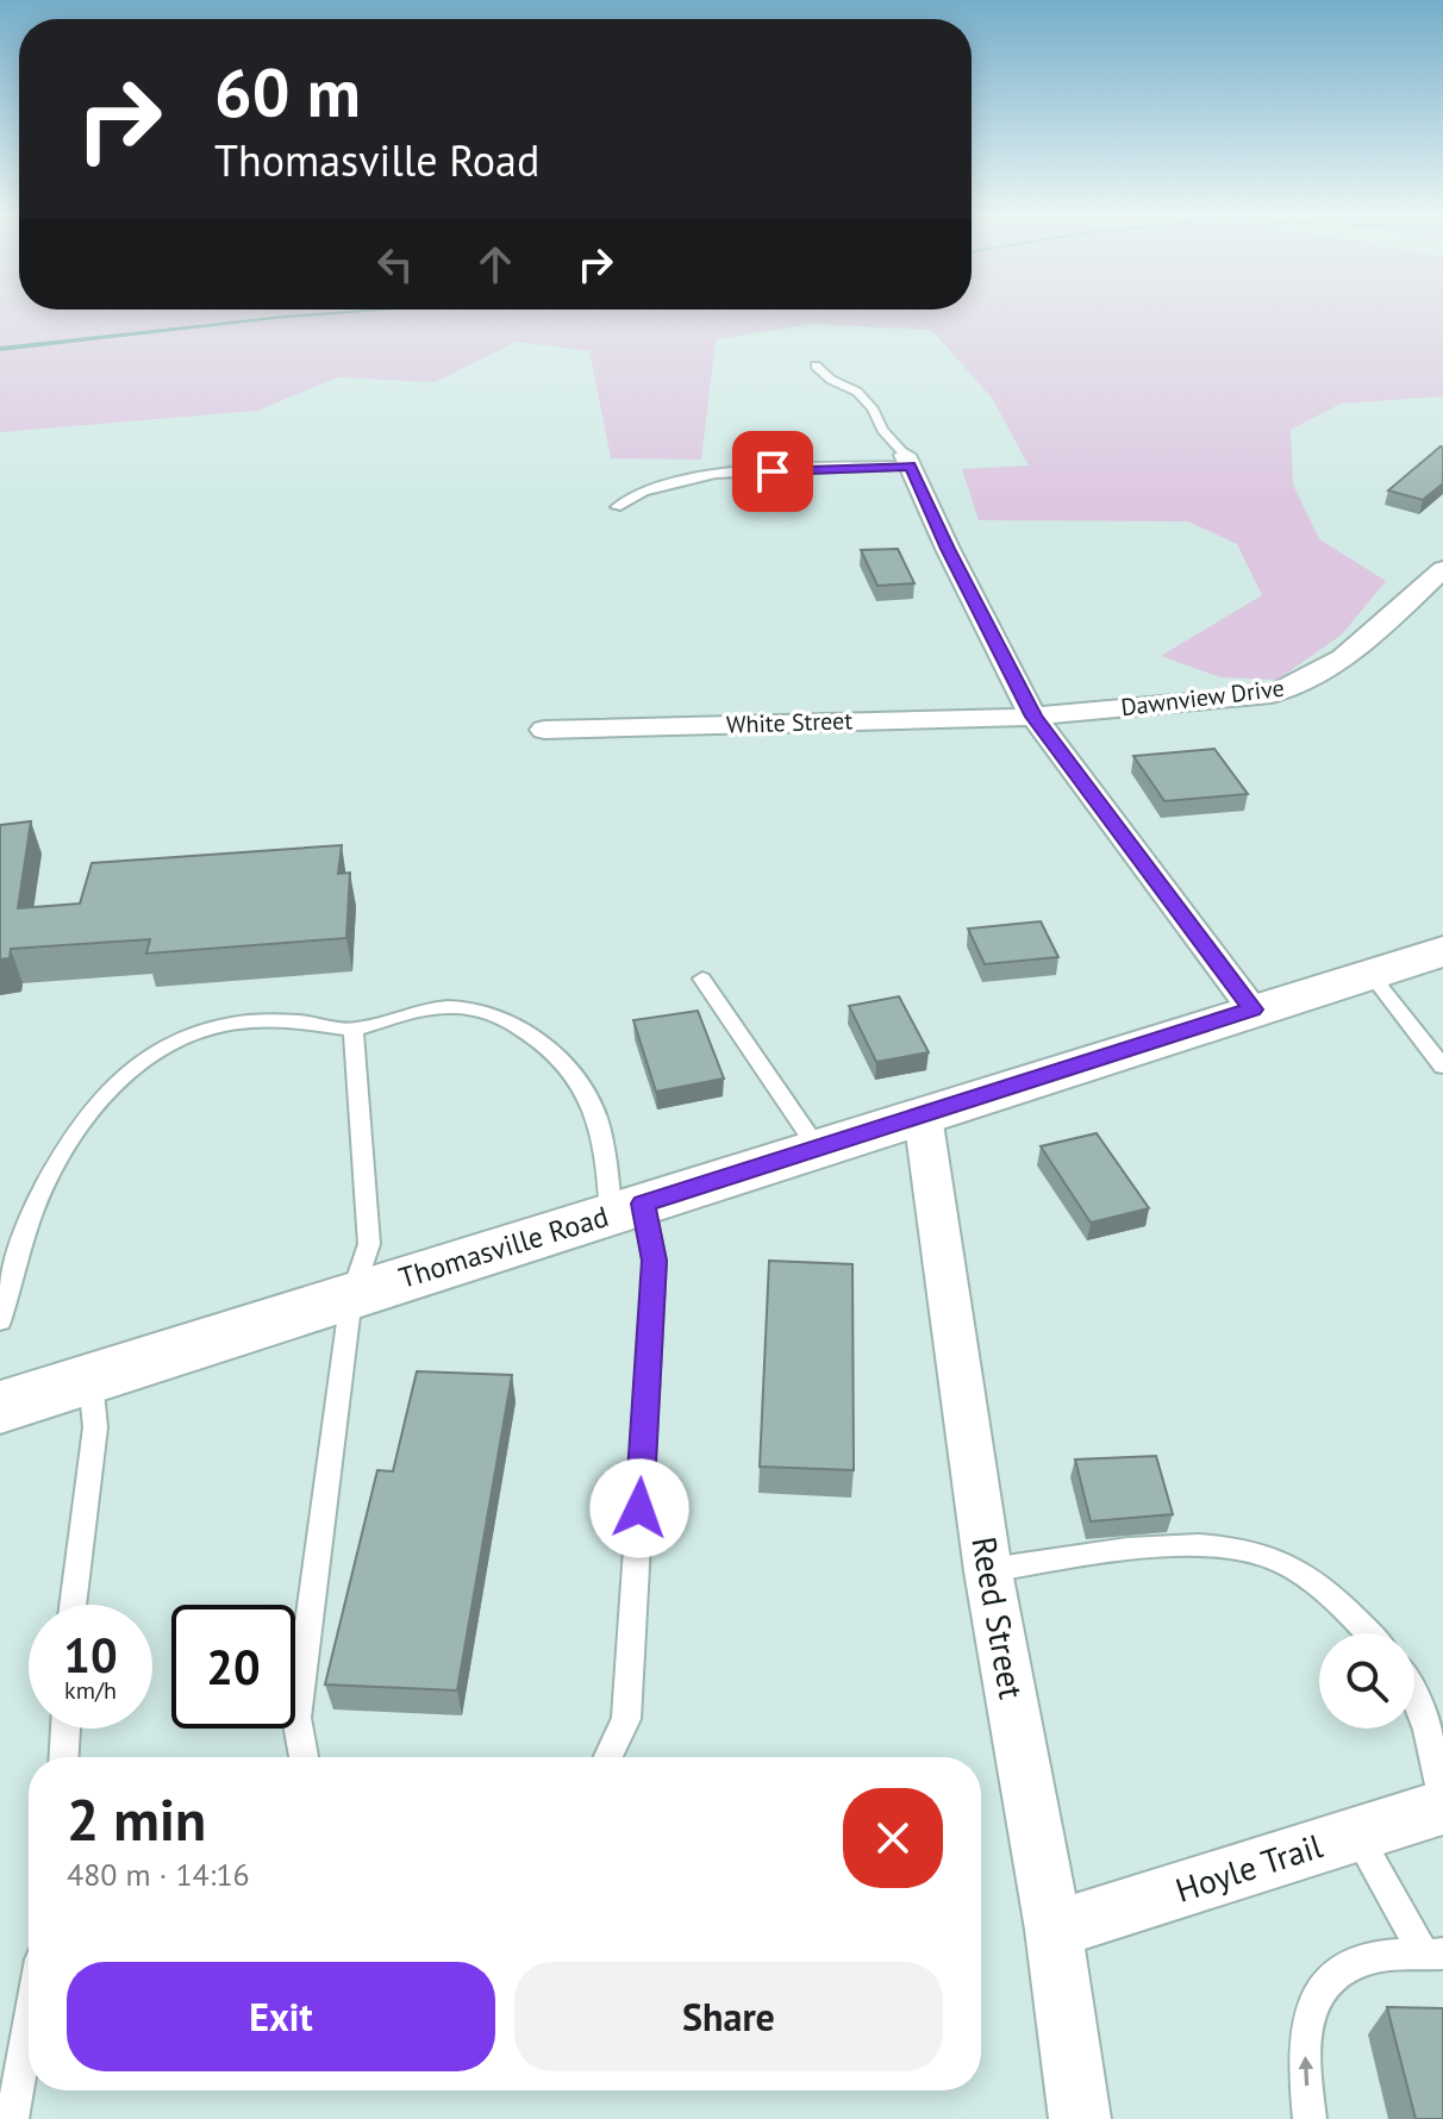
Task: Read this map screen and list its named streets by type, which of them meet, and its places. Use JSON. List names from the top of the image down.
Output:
{
  "streets": {
    "main road": ["Thomasville Road"],
    "street": [
      "Dawnview Drive",
      "White Street",
      "Reed Street",
      "Hoyle Trail"
    ]
  },
  "crossings": [
    ["Dawnview Drive", "White Street"],
    ["Thomasville Road", "Reed Street"],
    ["Reed Street", "Hoyle Trail"]
  ],
  "page": {
    "turn": ["60 m", "Thomasville Road"],
    "speed": "10 km/h",
    "limit": "20",
    "heading": ["2 min", "480 m · 14:16"],
    "buttons": ["Exit", "Share"]
  }
}
